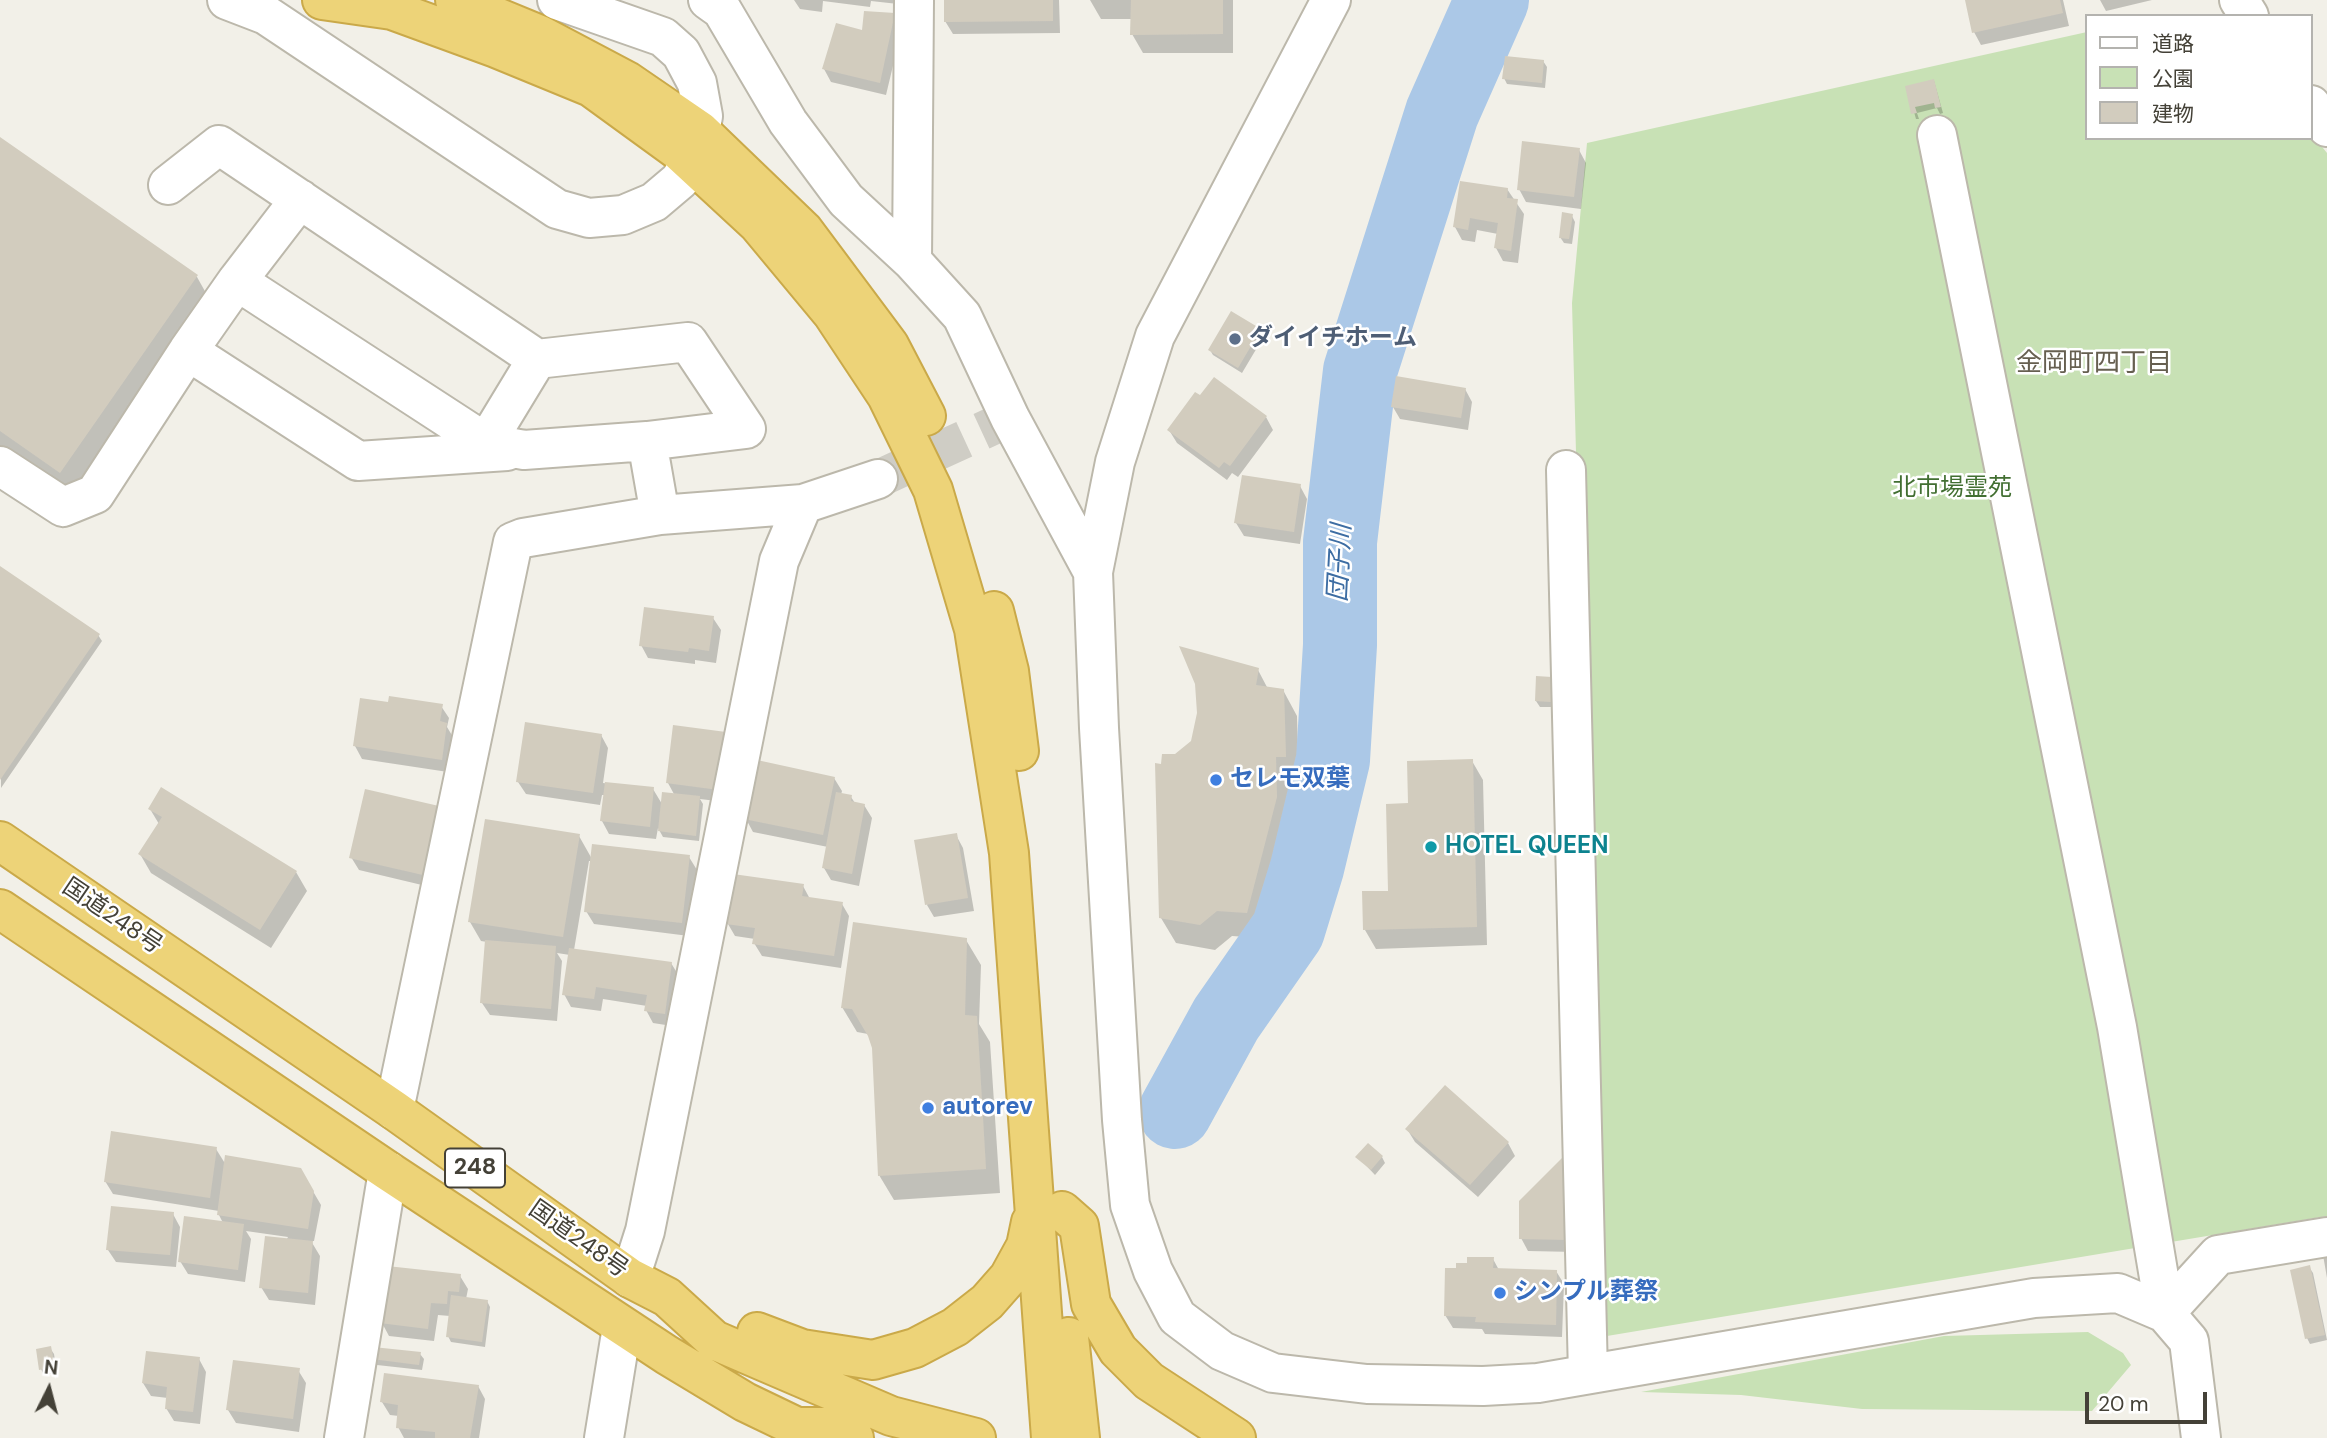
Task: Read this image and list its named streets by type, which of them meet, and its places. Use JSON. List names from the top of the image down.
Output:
{
  "streets": {
    "highway": ["国道248号", "248"]
  },
  "districts": ["金岡町四丁目"],
  "water": ["団子川"],
  "parks": ["北市場霊苑"],
  "places": [
    "ダイイチホーム",
    "セレモ双葉",
    "HOTEL QUEEN",
    "autorev",
    "シンプル葬祭"
  ],
  "legend": ["道路", "公園", "建物"],
  "scale_bar": "20 m",
  "north": "top"
}
